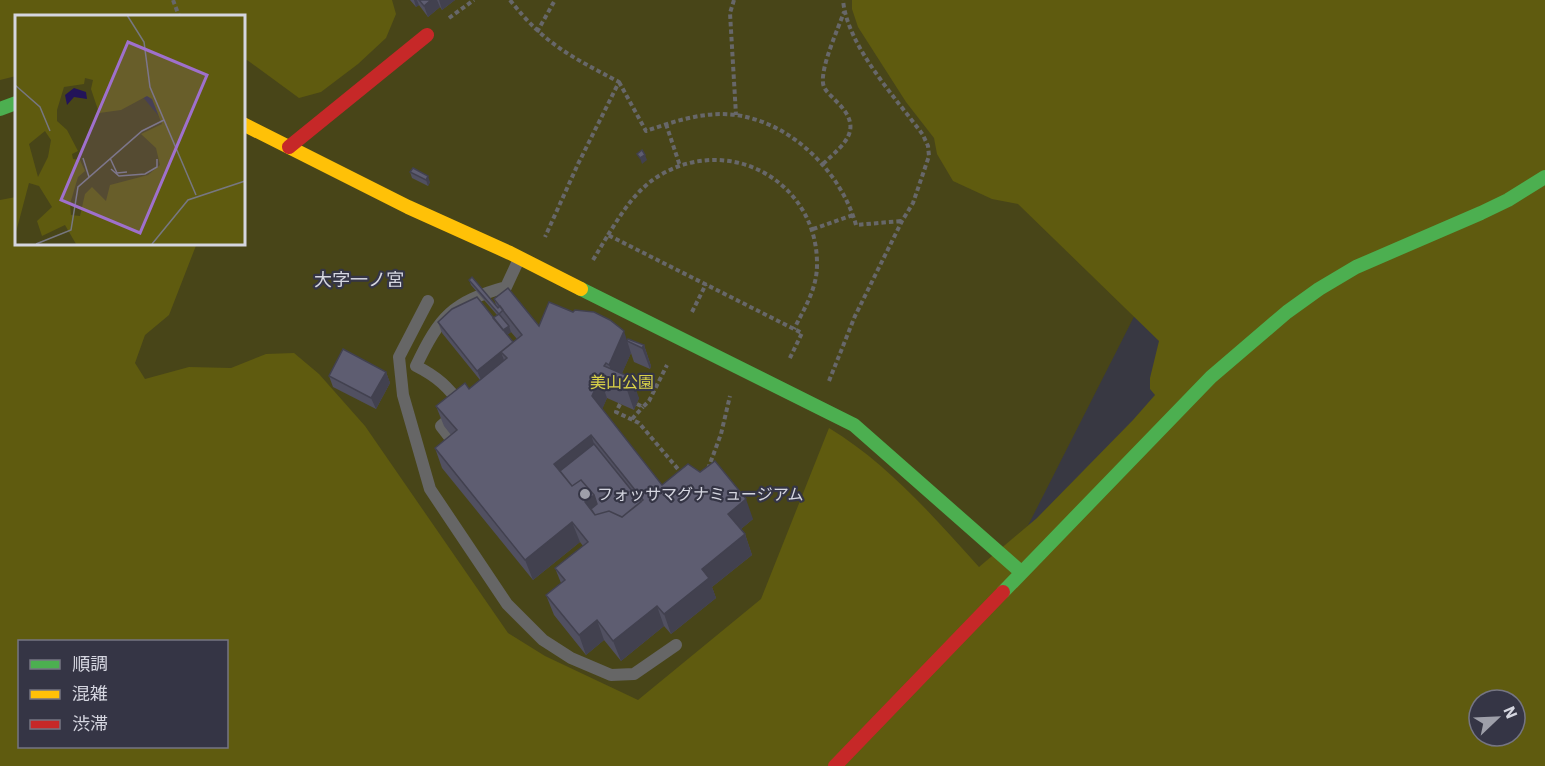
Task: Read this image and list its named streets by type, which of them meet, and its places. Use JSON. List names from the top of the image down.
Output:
{
  "districts": ["大字一ノ宮"],
  "parks": ["美山公園"],
  "places": ["フォッサマグナミュージアム"],
  "legend": ["順調", "混雑", "渋滞"],
  "north": "top right"
}
